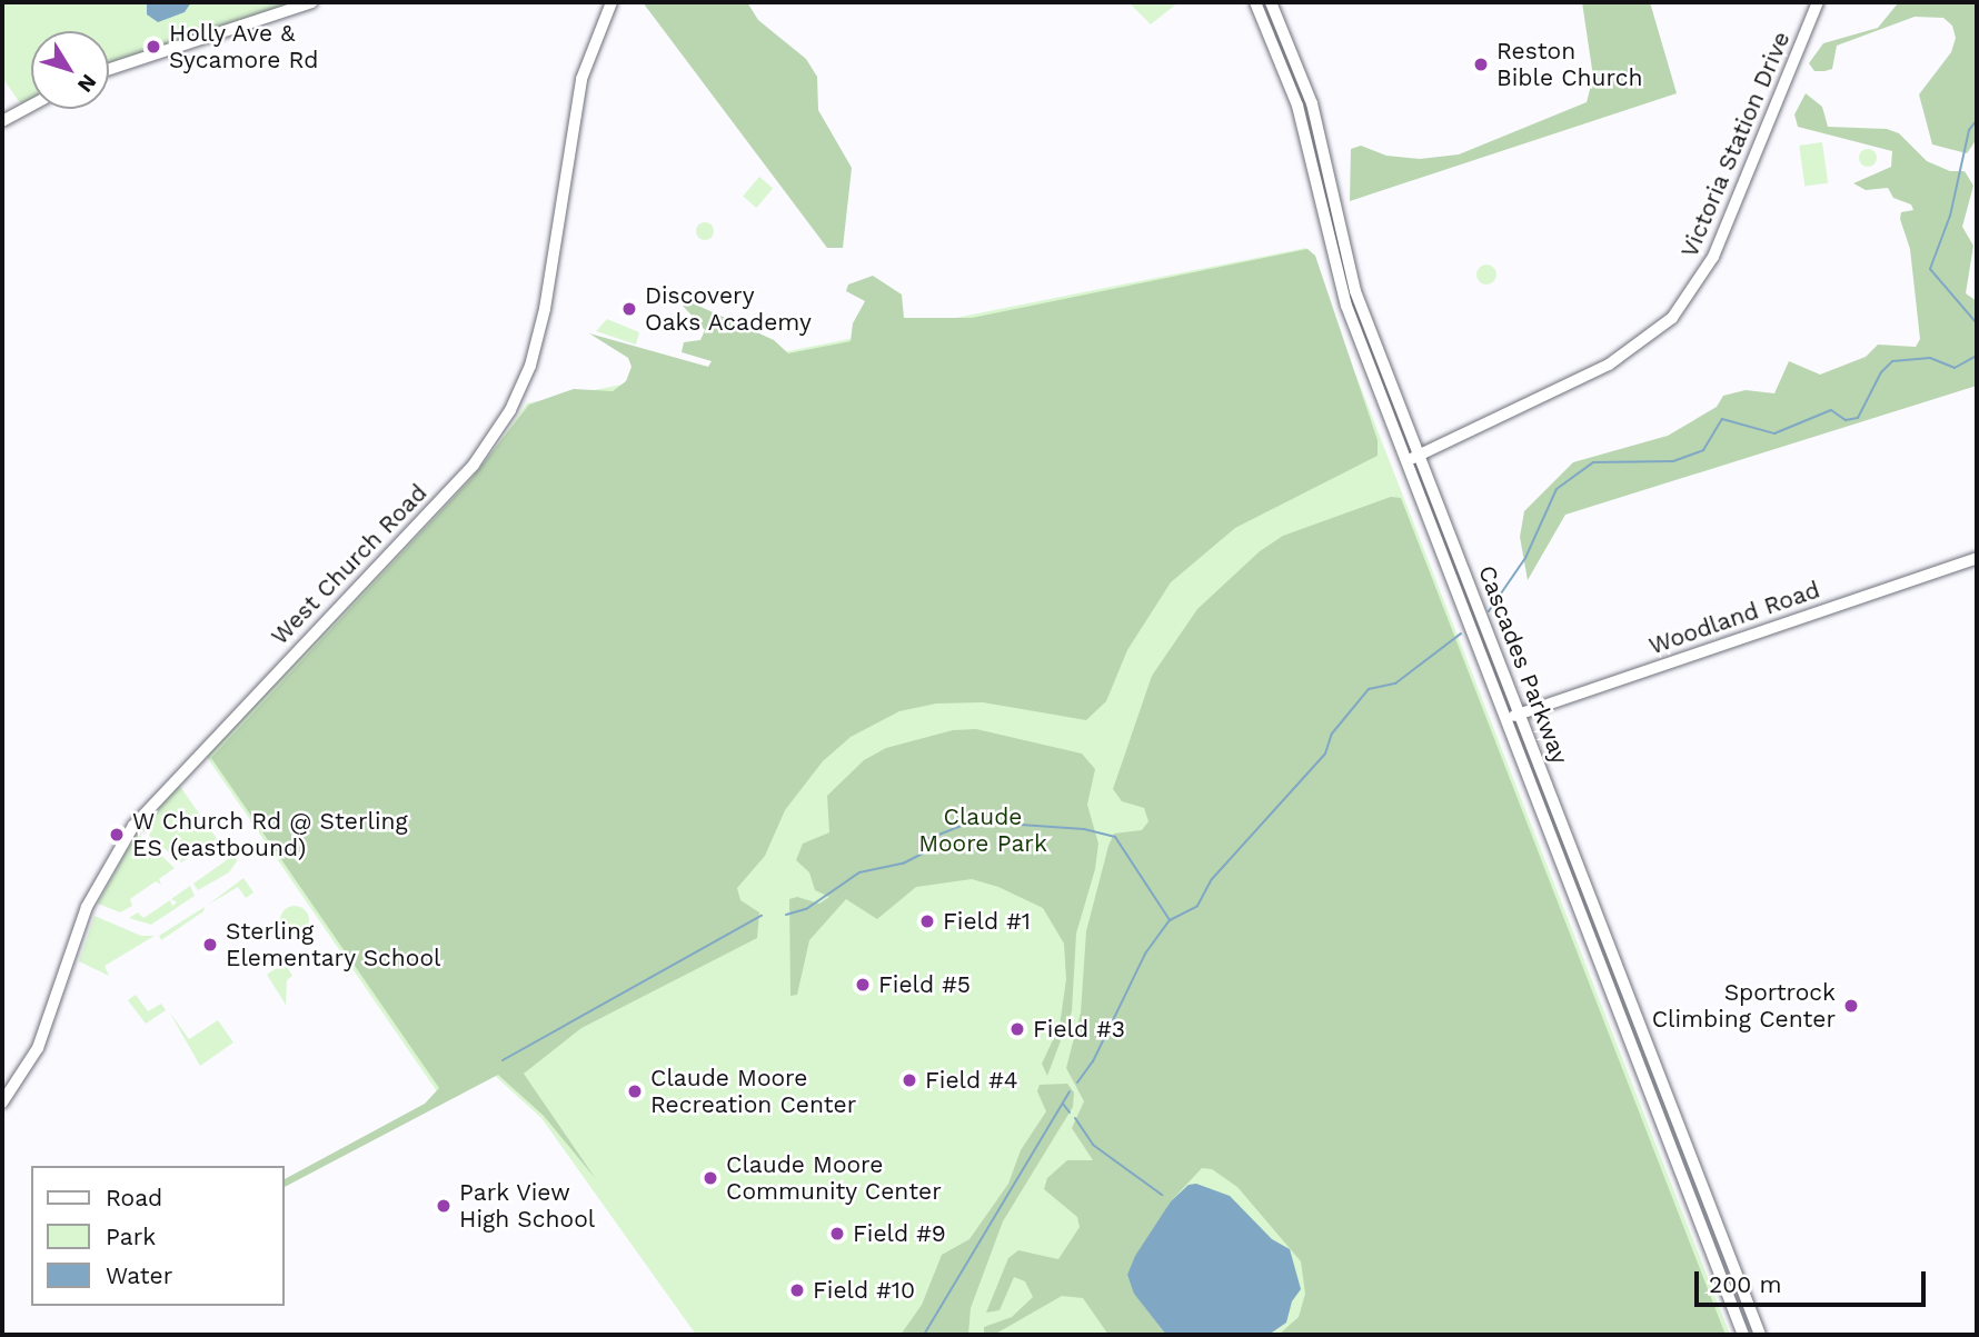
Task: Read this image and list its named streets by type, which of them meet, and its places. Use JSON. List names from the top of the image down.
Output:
{
  "streets": {
    "main road": [
      "Victoria Station Drive",
      "West Church Road",
      "Woodland Road",
      "Cascades Parkway"
    ]
  },
  "crossings": [
    ["Victoria Station Drive", "Cascades Parkway"],
    ["Woodland Road", "Cascades Parkway"]
  ],
  "parks": ["Claude Moore Park"],
  "places": [
    "Holly Ave & Sycamore Rd",
    "Reston Bible Church",
    "Discovery Oaks Academy",
    "W Church Rd @ Sterling ES (eastbound)",
    "Field #1",
    "Sterling Elementary School",
    "Field #5",
    "Sportrock Climbing Center",
    "Field #3",
    "Field #4",
    "Claude Moore Recreation Center",
    "Claude Moore Community Center",
    "Park View High School",
    "Field #9",
    "Field #10"
  ],
  "legend": ["Road", "Park", "Water"],
  "scale_bar": "200 m",
  "north": "bottom right"
}
